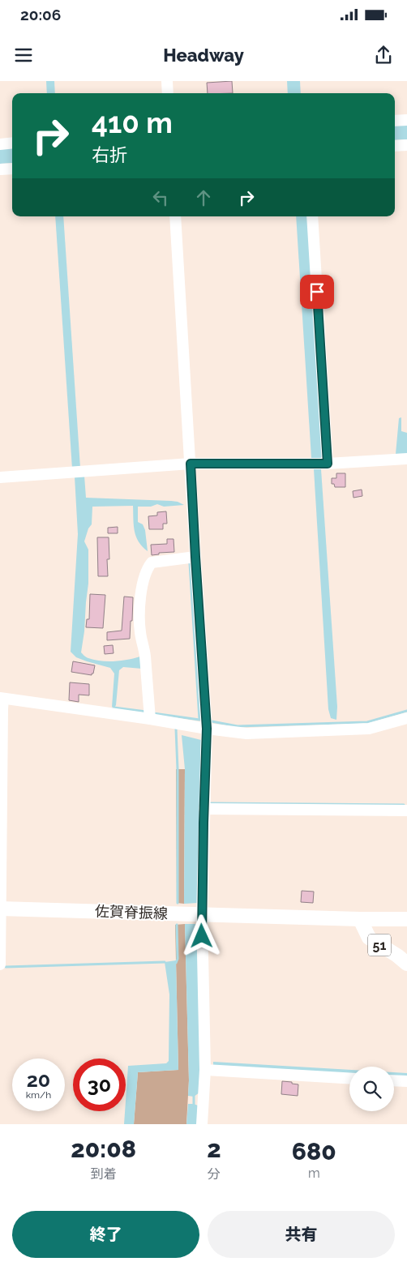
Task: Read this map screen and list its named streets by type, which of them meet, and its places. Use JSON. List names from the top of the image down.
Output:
{
  "streets": {
    "main road": ["佐賀脊振線", "51"]
  },
  "crossings": [
    ["佐賀脊振線", "51"]
  ],
  "page": {
    "status": "20:06",
    "header": "Headway",
    "turn": ["410 m", "右折"],
    "speed": "20 km/h",
    "limit": "30",
    "eta": [
      "20:08",
      "到着",
      "2",
      "分",
      "680",
      "m"
    ],
    "buttons": ["終了", "共有"]
  }
}
